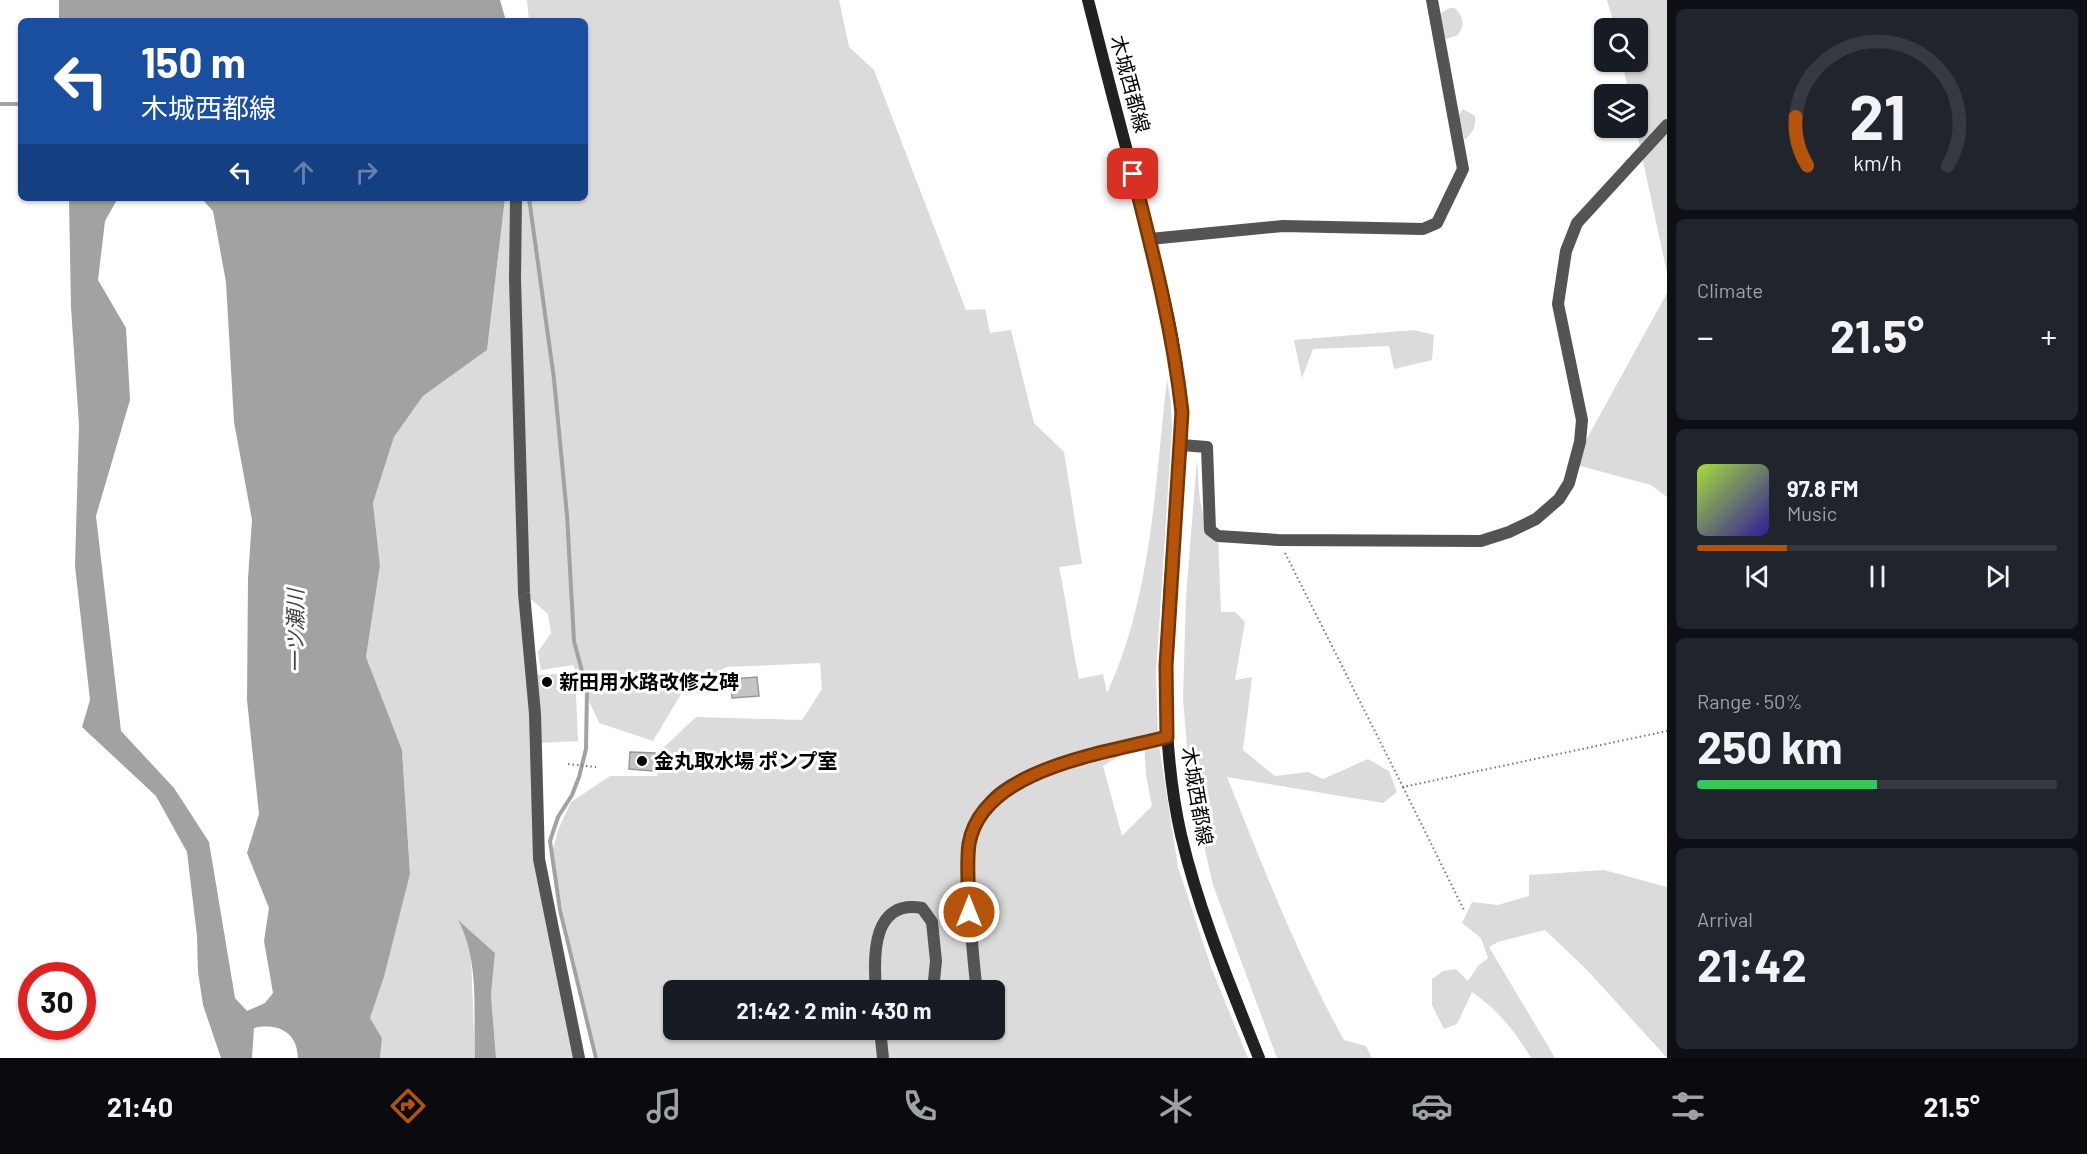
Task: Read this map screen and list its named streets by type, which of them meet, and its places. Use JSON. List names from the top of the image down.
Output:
{
  "streets": {
    "main road": ["木城西都線"]
  },
  "water": ["一ツ瀬川"],
  "places": ["新田用水路改修之碑", "金丸取水場 ポンプ室"],
  "page": {
    "turn": ["150 m", "木城西都線"],
    "tile": [
      "Climate",
      ["Range · 50%", "250 km"],
      ["Arrival", "21:42"]
    ],
    "heat": ["−", "21.5°", "+"],
    "song": ["97.8 FM", "Music"],
    "limit": "30",
    "trip": "21:42 · 2 min · 430 m",
    "tabs": ["21:40", "21.5°"],
    "gauge": ["21", "km/h"]
  }
}
